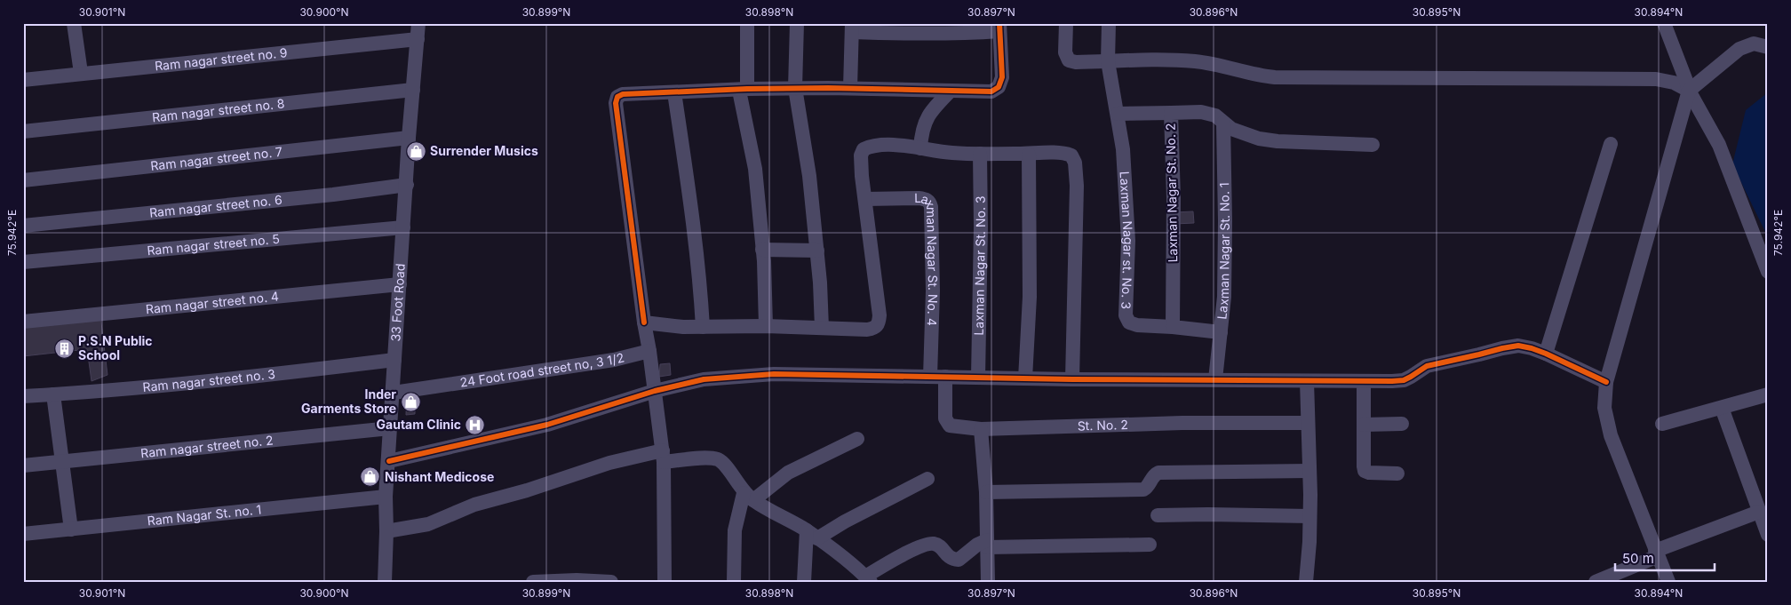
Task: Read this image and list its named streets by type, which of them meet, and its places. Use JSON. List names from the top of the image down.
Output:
{
  "streets": {
    "street": [
      "Ram nagar street no. 9",
      "Ram nagar street no. 8",
      "Ram nagar street no. 7",
      "Laxman Nagar St. No. 2",
      "Ram nagar street no. 6",
      "Laxman Nagar st. No. 3",
      "Ram nagar street no. 5",
      "Laxman Nagar St. No. 1",
      "Laxman Nagar St. No. 4",
      "Laxman Nagar St. No. 3",
      "33 Foot Road",
      "Ram nagar street no. 4",
      "24 Foot road street no, 3 1/2",
      "Ram nagar street no. 3",
      "St. No. 2",
      "Ram nagar street no. 2",
      "Ram Nagar St. no. 1"
    ]
  },
  "crossings": [
    ["Ram nagar street no. 9", "33 Foot Road"],
    ["Ram nagar street no. 8", "33 Foot Road"],
    ["Ram nagar street no. 7", "33 Foot Road"],
    ["Laxman Nagar St. No. 2", "Laxman Nagar st. No. 3"],
    ["Laxman Nagar St. No. 2", "Laxman Nagar St. No. 1"],
    ["Ram nagar street no. 6", "33 Foot Road"],
    ["Ram nagar street no. 5", "33 Foot Road"],
    ["33 Foot Road", "Ram nagar street no. 4"],
    ["33 Foot Road", "24 Foot road street no, 3 1/2"],
    ["33 Foot Road", "Ram nagar street no. 3"],
    ["33 Foot Road", "Ram nagar street no. 2"],
    ["33 Foot Road", "Ram Nagar St. no. 1"]
  ],
  "places": {
    "shop": ["Surrender Musics", "Inder Garments Store", "Nishant Medicose"],
    "building": ["P.S.N Public School"],
    "hospital": ["Gautam Clinic"]
  },
  "scale_bar": "50 m",
  "coordinates": [
    "30.901°N",
    "30.900°N",
    "30.899°N",
    "30.898°N",
    "30.897°N",
    "30.896°N",
    "30.895°N",
    "30.894°N",
    "75.942°E"
  ]
}
